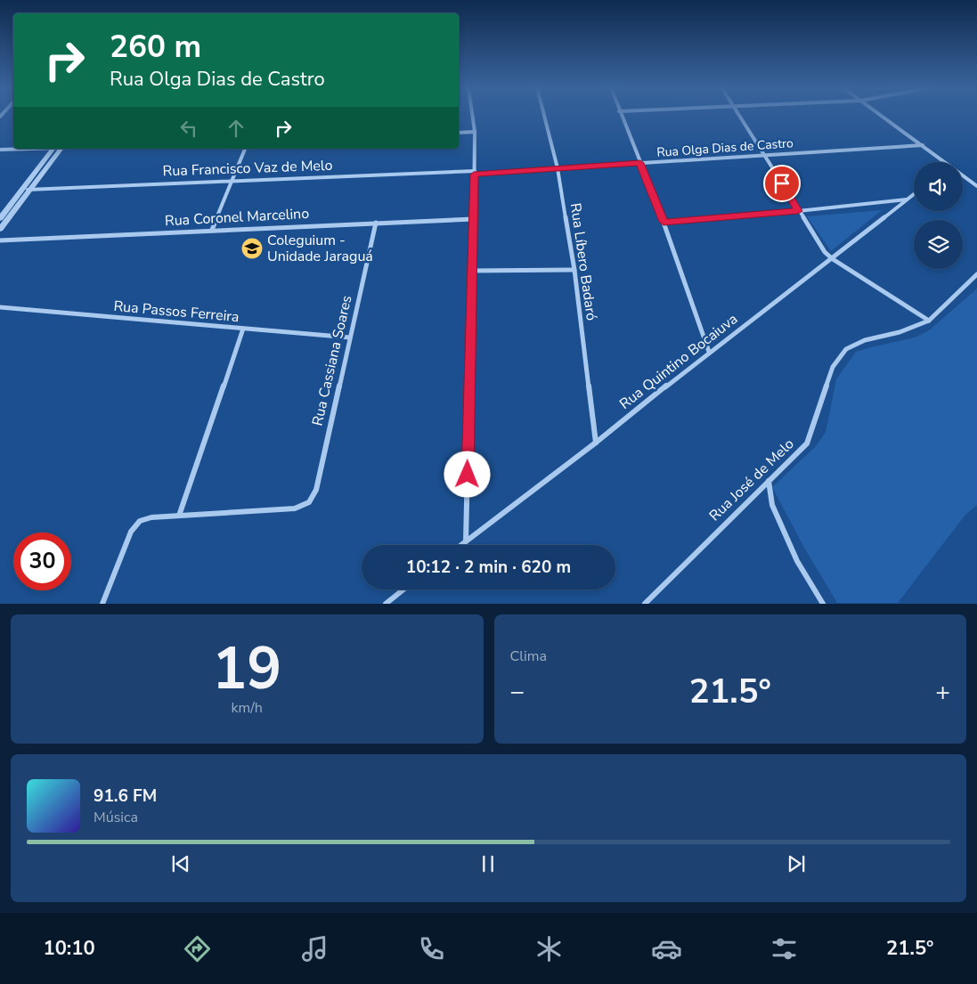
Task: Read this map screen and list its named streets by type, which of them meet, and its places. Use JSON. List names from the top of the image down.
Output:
{
  "streets": {
    "street": [
      "Rua Olga Dias de Castro",
      "Rua Francisco Vaz de Melo",
      "Rua Coronel Marcelino",
      "Rua Líbero Badaró",
      "Rua Passos Ferreira",
      "Rua Cassiana Soares",
      "Rua Quintino Bocaiuva",
      "Rua José de Melo"
    ]
  },
  "crossings": [
    ["Rua Olga Dias de Castro", "Rua Francisco Vaz de Melo"],
    ["Rua Olga Dias de Castro", "Rua Líbero Badaró"],
    ["Rua Coronel Marcelino", "Rua Cassiana Soares"],
    ["Rua Líbero Badaró", "Rua Quintino Bocaiuva"],
    ["Rua Passos Ferreira", "Rua Cassiana Soares"]
  ],
  "places": {
    "school or university": ["Coleguium - Unidade Jaraguá"]
  },
  "page": {
    "turn": ["260 m", "Rua Olga Dias de Castro"],
    "limit": "30",
    "trip": "10:12 · 2 min · 620 m",
    "tile": [
      ["19", "km/h"],
      "Clima"
    ],
    "heat": ["−", "21.5°", "+"],
    "song": ["91.6 FM", "Música"],
    "tabs": ["10:10", "21.5°"]
  }
}
